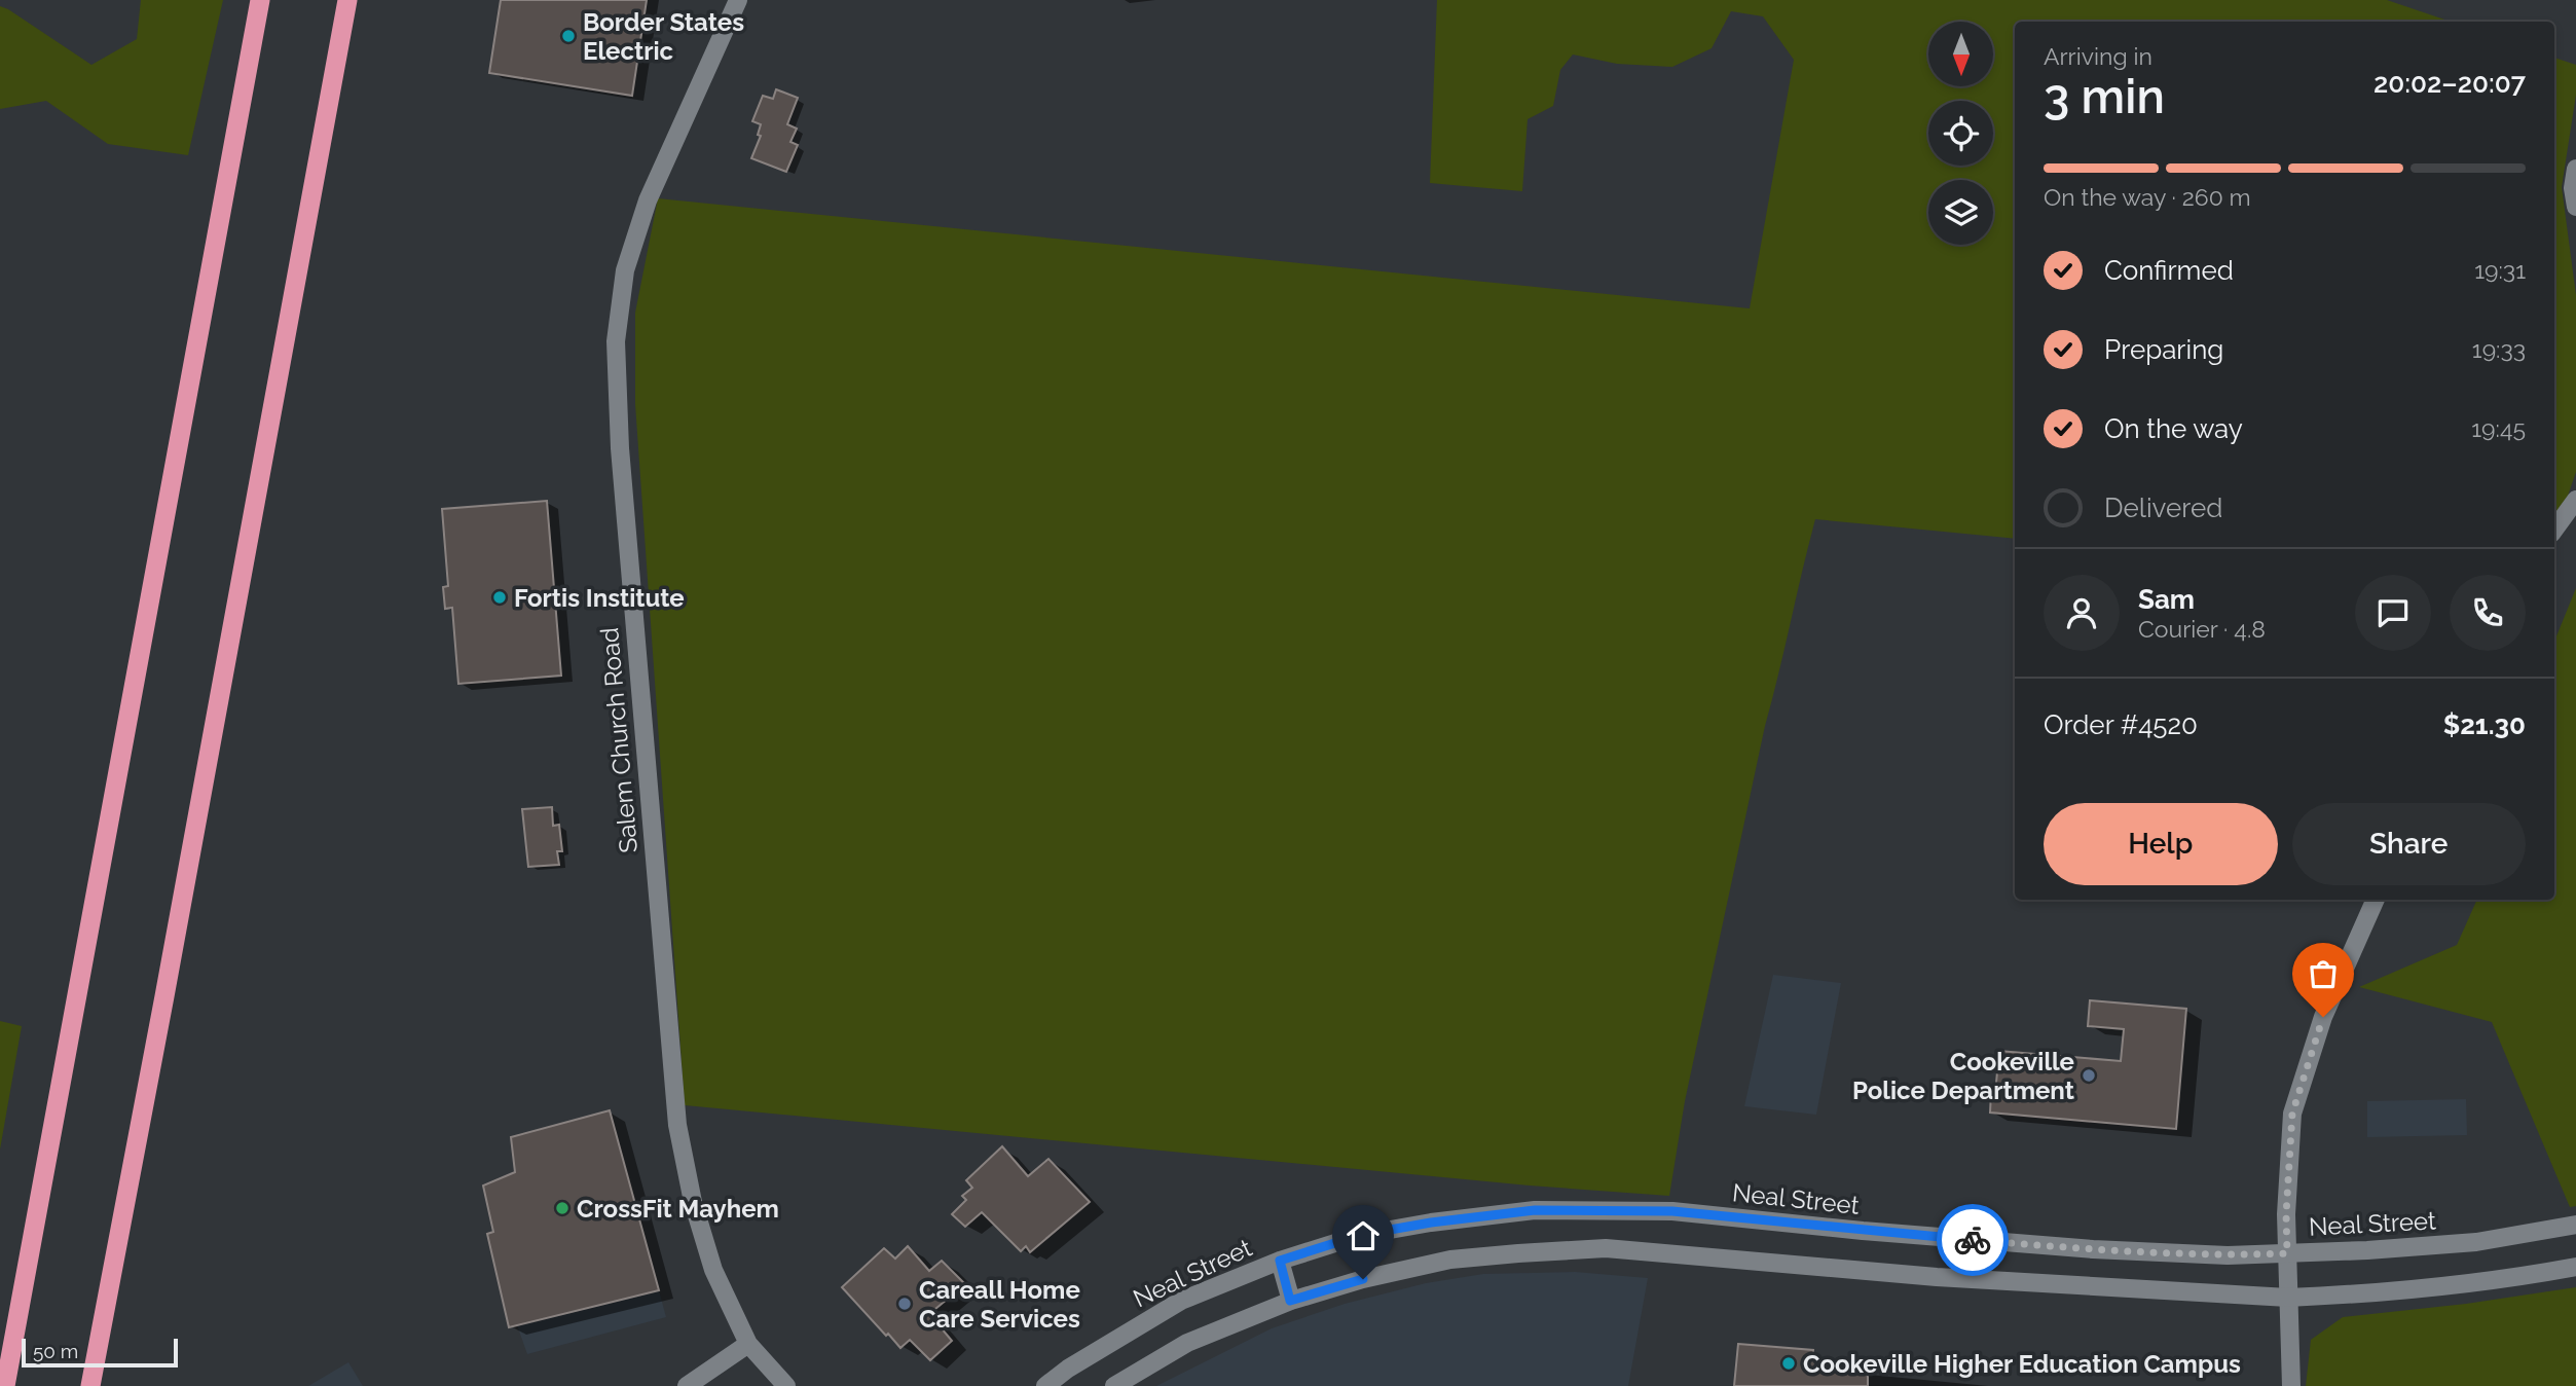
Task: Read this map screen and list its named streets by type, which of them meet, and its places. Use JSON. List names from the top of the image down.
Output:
{
  "streets": {
    "main road": ["Salem Church Road", "Neal Street"]
  },
  "places": [
    "Border States Electric",
    "Fortis Institute",
    "Cookeville Police Department",
    "CrossFit Mayhem",
    "Careall Home Care Services",
    "Cookeville Higher Education Campus"
  ],
  "scale_bar": "50 m",
  "north": "bottom",
  "page": {
    "heading": ["3 min", "Arriving in", "20:02–20:07"],
    "panel": [
      "Sam",
      "Courier · 4.8",
      "Order #4520",
      "$21.30"
    ],
    "bar": "On the way · 260 m",
    "list": [
      ["Confirmed", "19:31"],
      ["Preparing", "19:33"],
      ["On the way", "19:45"],
      "Delivered"
    ],
    "buttons": ["Help", "Share"],
    "scale": "50 m"
  }
}
